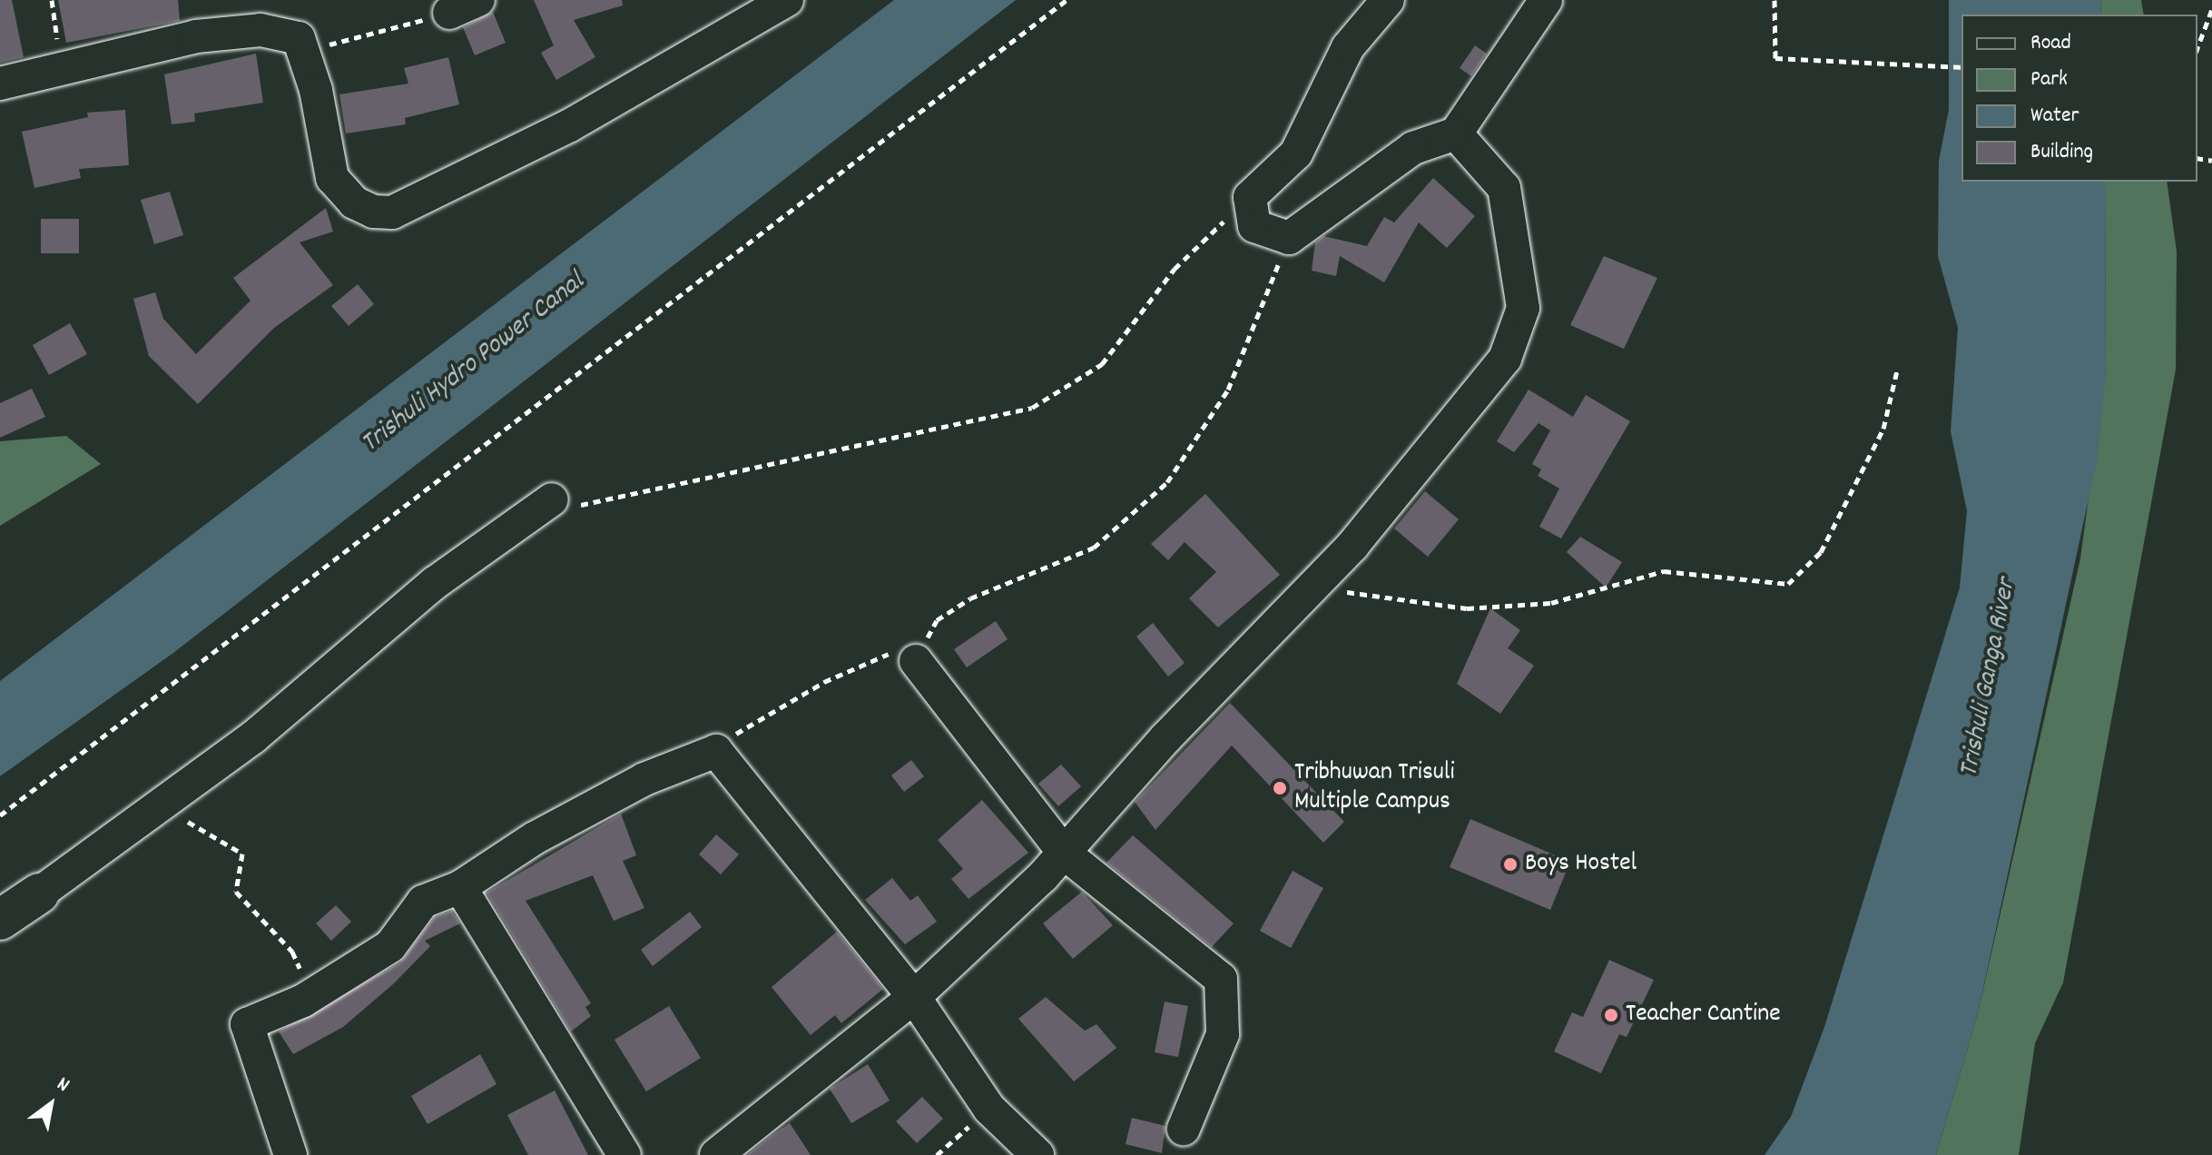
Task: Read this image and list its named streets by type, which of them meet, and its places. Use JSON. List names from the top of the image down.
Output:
{
  "water": ["Trishuli Hydro Power Canal", "Trishuli Ganga River"],
  "places": ["Tribhuwan Trisuli Multiple Campus", "Boys Hostel", "Teacher Cantine"],
  "legend": [
    "Road",
    "Park",
    "Water",
    "Building"
  ],
  "north": "top right"
}
